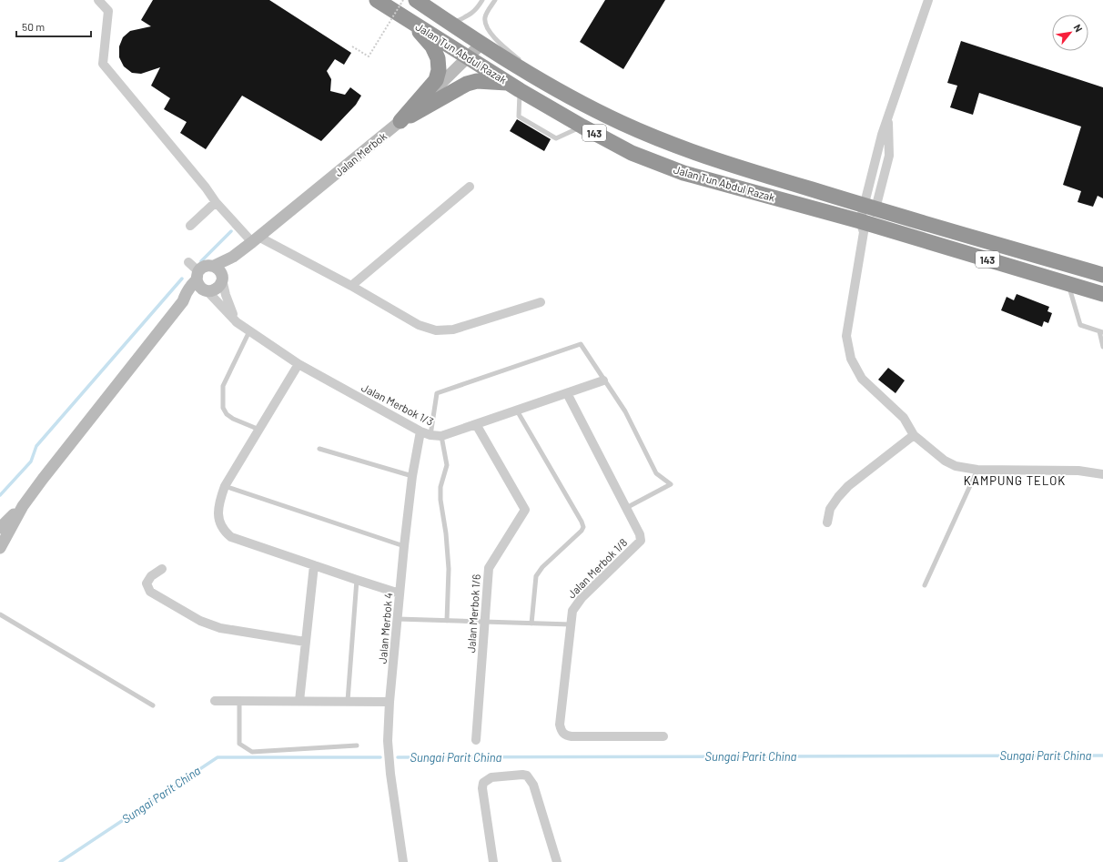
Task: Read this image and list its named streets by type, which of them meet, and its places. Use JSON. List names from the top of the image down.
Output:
{
  "streets": {
    "highway": ["Jalan Tun Abdul Razak", "143"],
    "street": [
      "Jalan Merbok",
      "Jalan Merbok 1/3",
      "Jalan Merbok 1/8",
      "Jalan Merbok 1/6",
      "Jalan Merbok 4"
    ]
  },
  "crossings": [
    ["Jalan Tun Abdul Razak", "Jalan Merbok"],
    ["Jalan Merbok", "Jalan Merbok 1/3"],
    ["Jalan Merbok 1/3", "Jalan Merbok 1/8"],
    ["Jalan Merbok 1/3", "Jalan Merbok 1/6"],
    ["Jalan Merbok 1/3", "Jalan Merbok 4"]
  ],
  "districts": ["KAMPUNG TELOK"],
  "water": ["Sungai Parit China"],
  "scale_bar": "50 m",
  "north": "top right"
}
